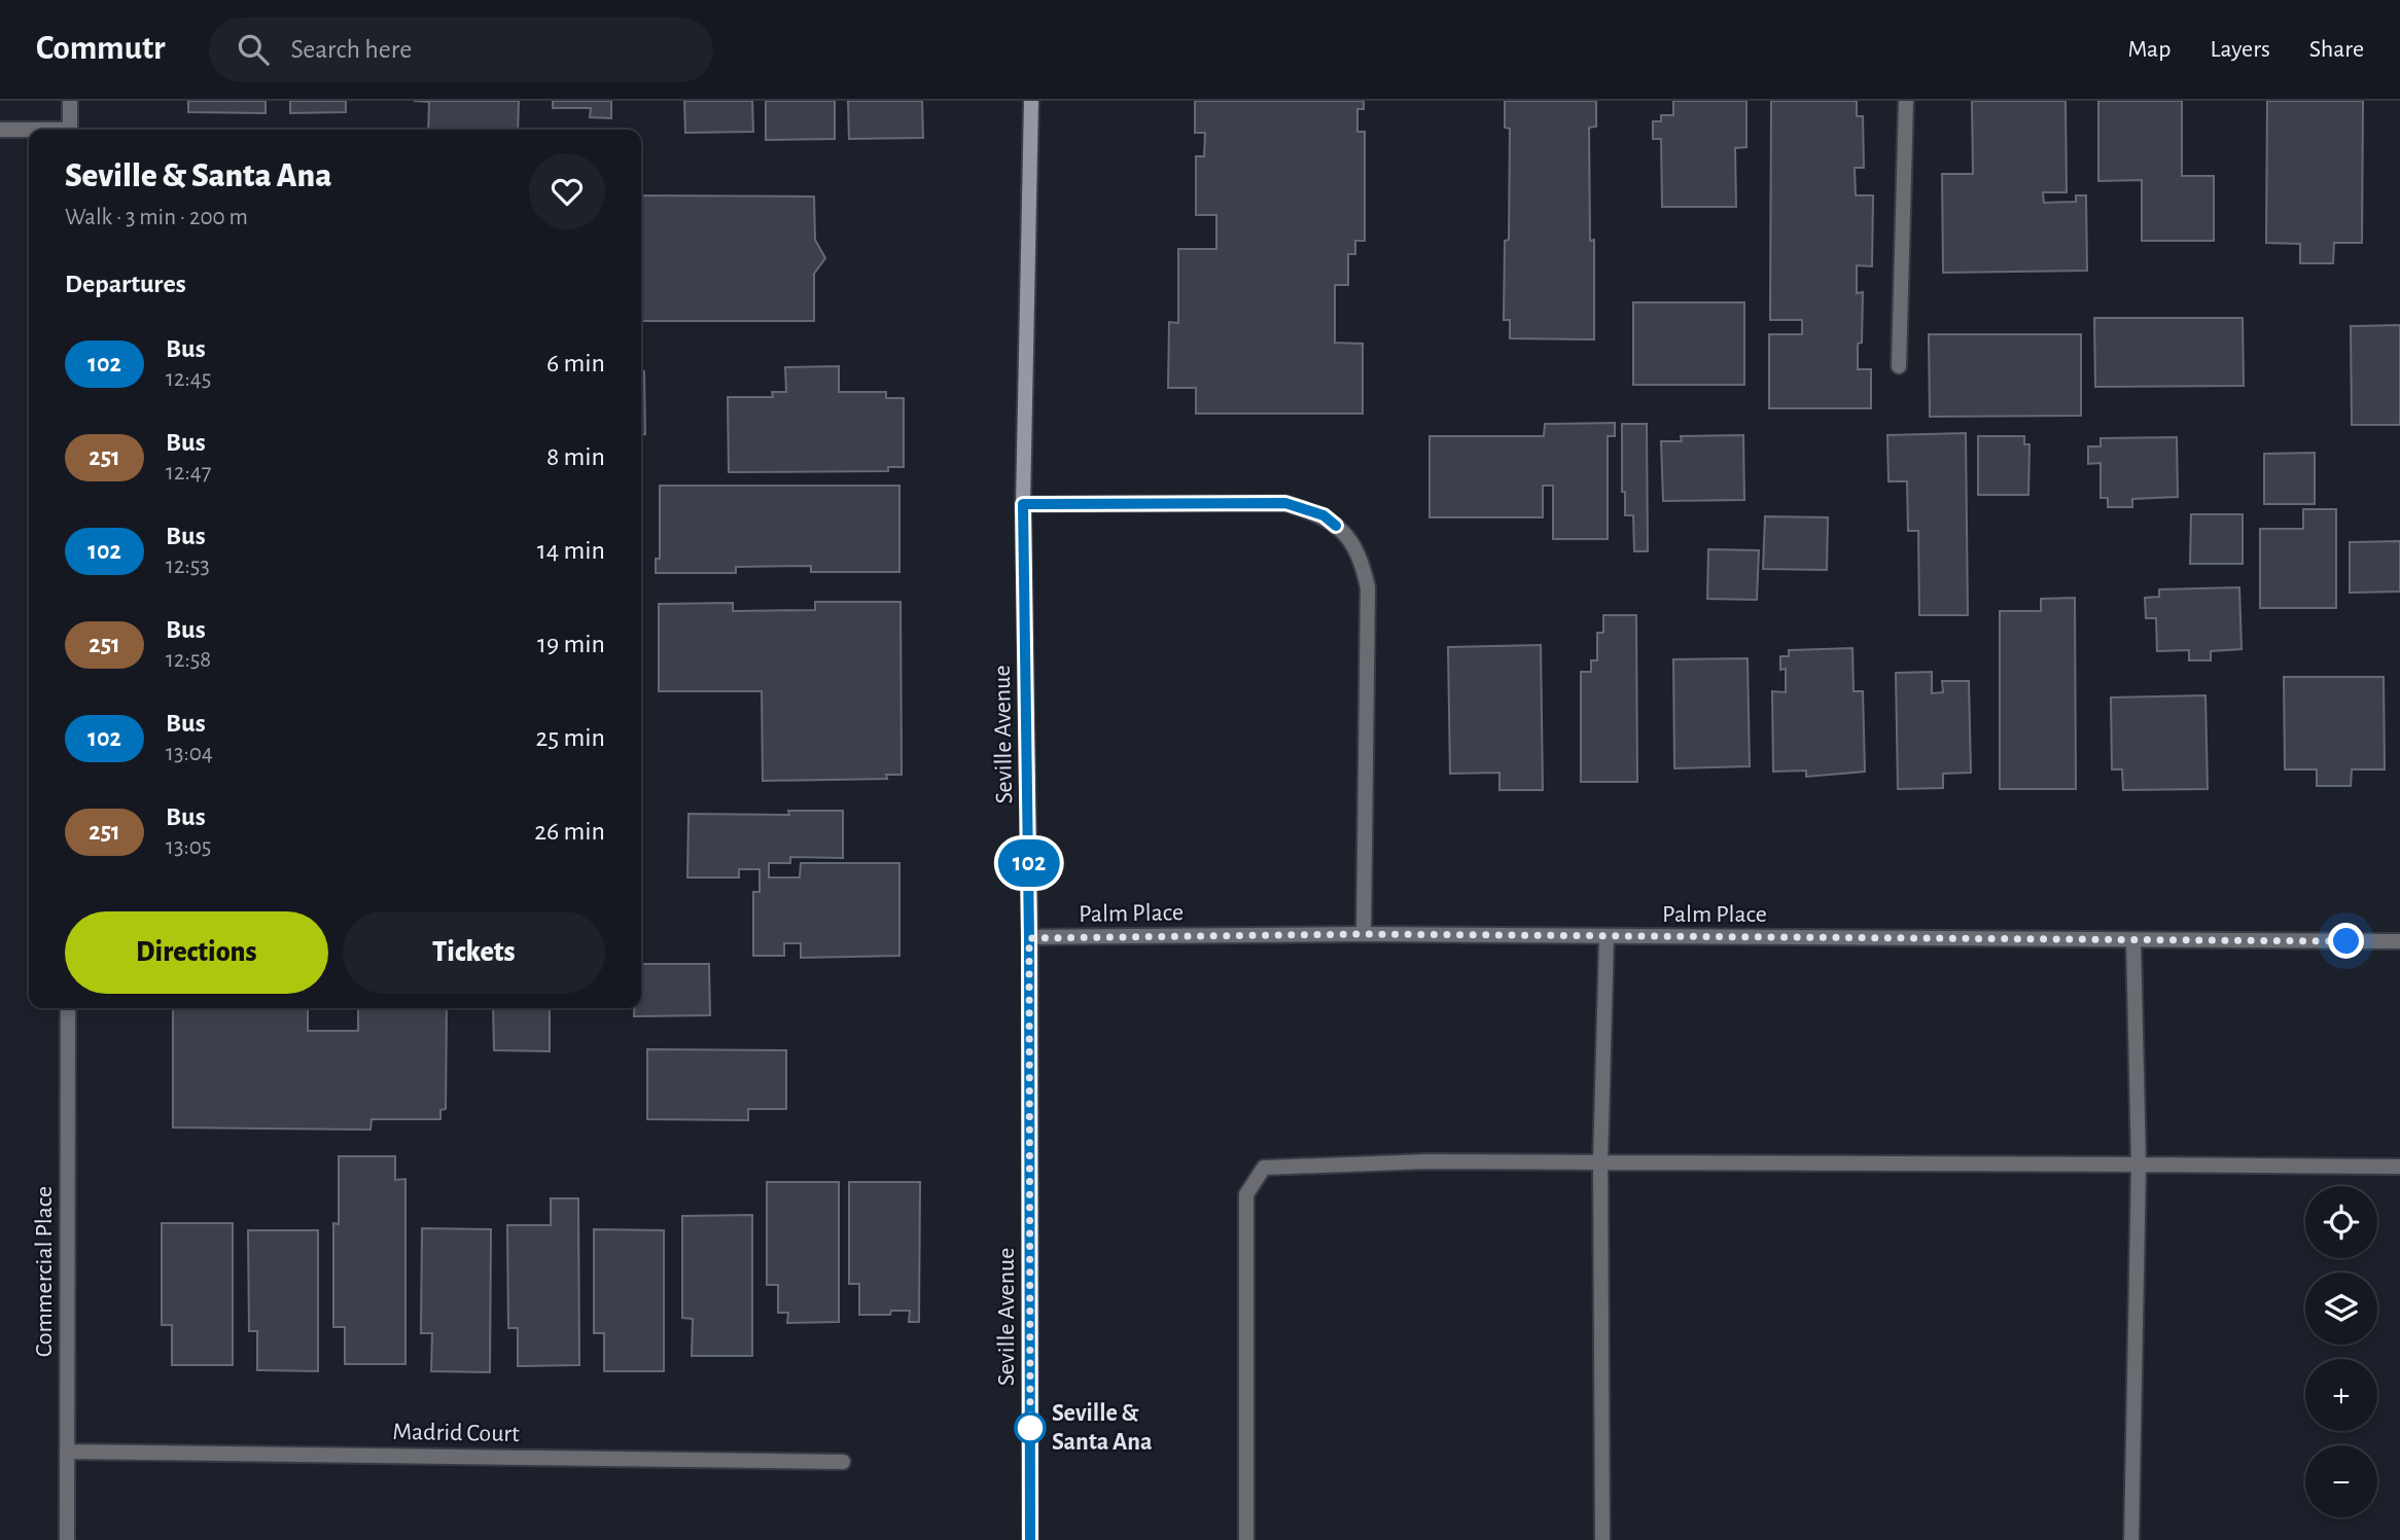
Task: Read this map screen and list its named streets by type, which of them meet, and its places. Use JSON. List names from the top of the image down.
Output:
{
  "streets": {
    "street": [
      "Seville Avenue",
      "Palm Place",
      "Commercial Place",
      "Madrid Court"
    ]
  },
  "crossings": [
    ["Seville Avenue", "Palm Place"],
    ["Commercial Place", "Madrid Court"]
  ],
  "places": ["Seville & Santa Ana"],
  "lines": ["bus line 102"],
  "page": {
    "header": "Commutr",
    "search": "Search here",
    "nav": ["Map", "Layers", "Share"],
    "on_map": "102",
    "heading": [
      ["Seville & Santa Ana", "Walk · 3 min · 200 m"],
      "Departures"
    ],
    "list": [
      {
        "mark": "102",
        "name": "Bus",
        "note": "12:45",
        "value": "6 min"
      },
      {
        "mark": "251",
        "name": "Bus",
        "note": "12:47",
        "value": "8 min"
      },
      {
        "mark": "102",
        "name": "Bus",
        "note": "12:53",
        "value": "14 min"
      },
      {
        "mark": "251",
        "name": "Bus",
        "note": "12:58",
        "value": "19 min"
      },
      {
        "mark": "102",
        "name": "Bus",
        "note": "13:04",
        "value": "25 min"
      },
      {
        "mark": "251",
        "name": "Bus",
        "note": "13:05",
        "value": "26 min"
      }
    ],
    "buttons": ["Directions", "Tickets"],
    "map_buttons": ["+", "−"]
  }
}
